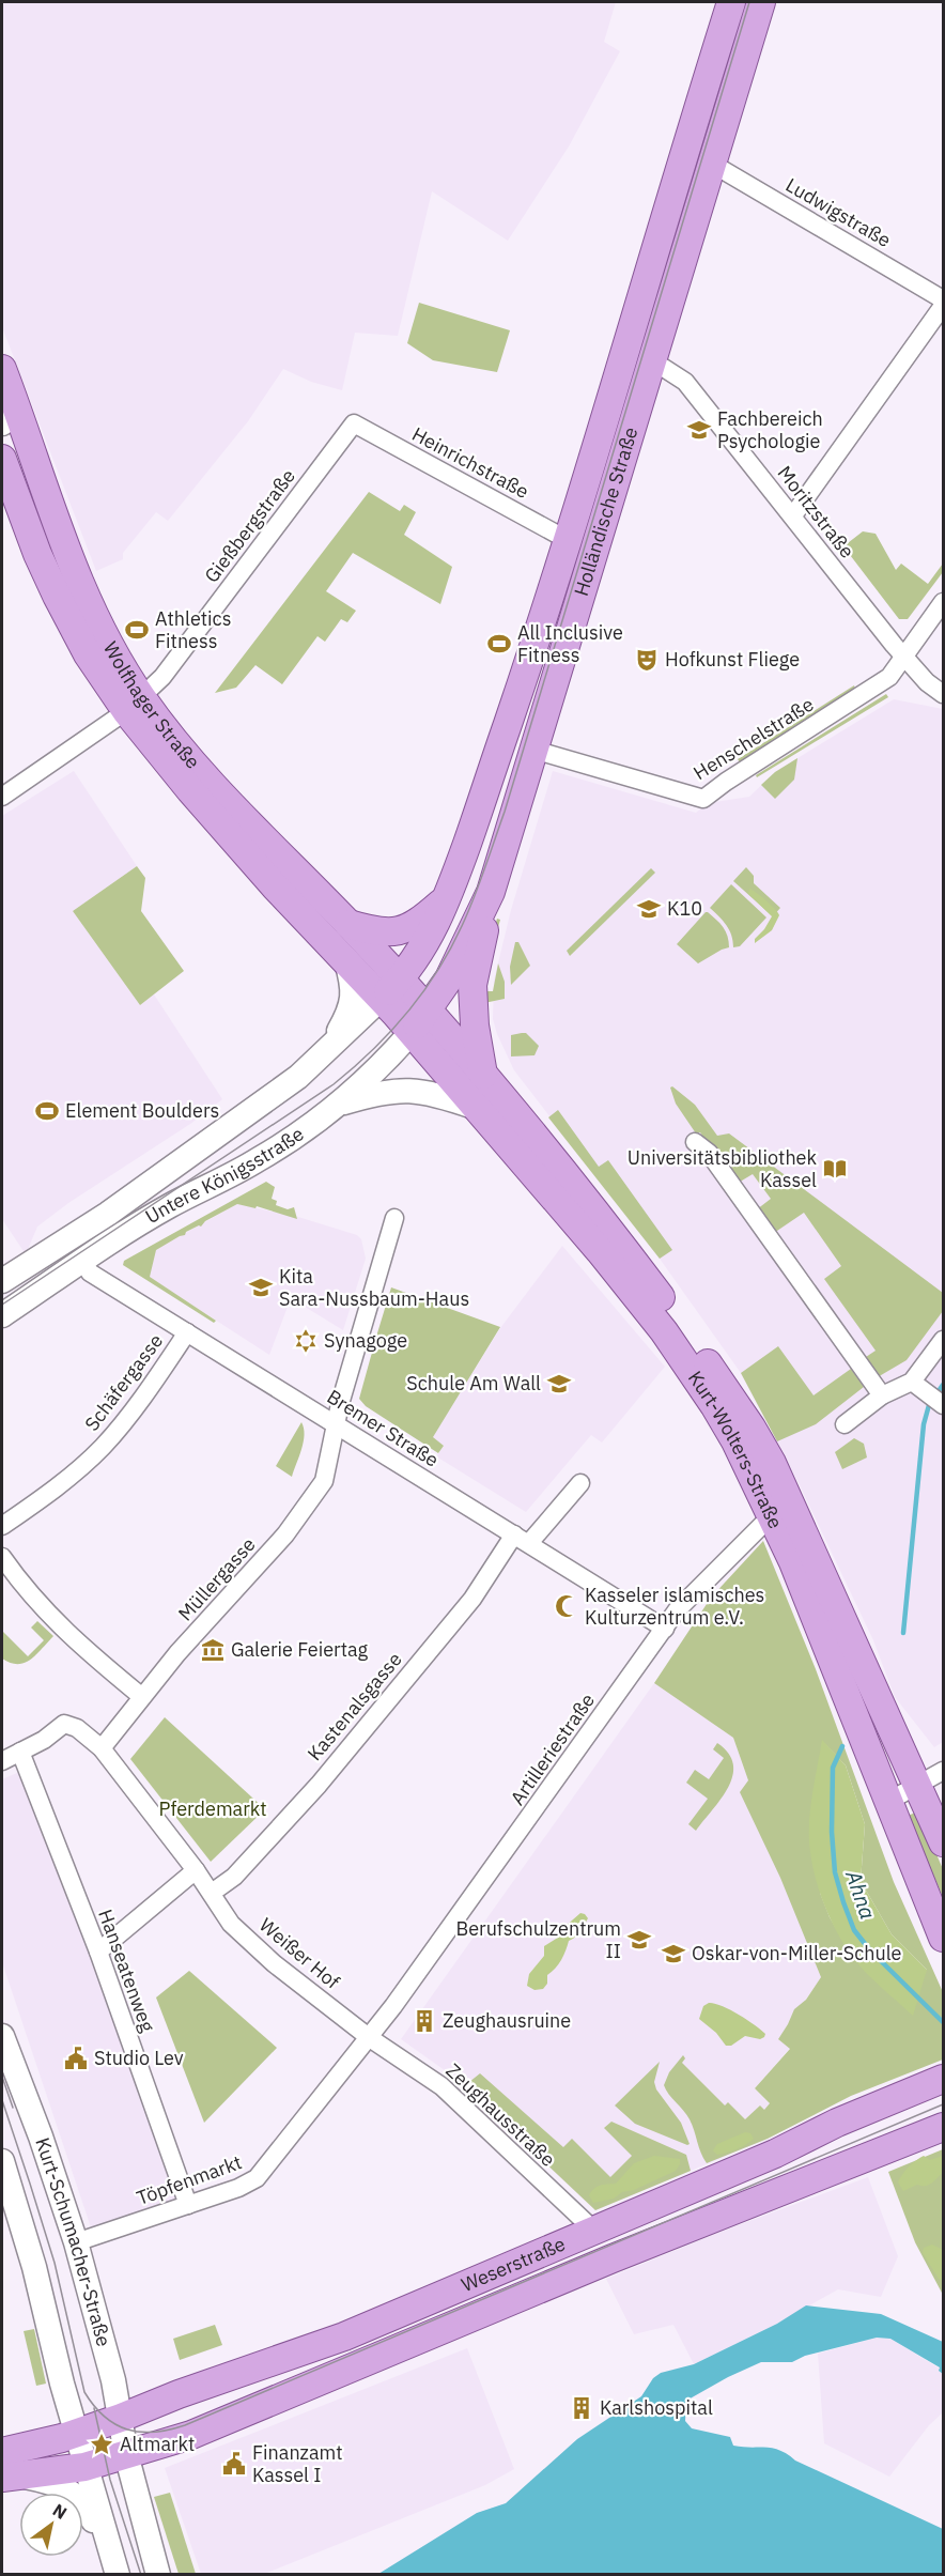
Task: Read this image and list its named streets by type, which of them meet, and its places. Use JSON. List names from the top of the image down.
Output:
{
  "streets": {
    "main road": [
      "Holländische Straße",
      "Wolfhager Straße",
      "Kurt-Wolters-Straße",
      "Weserstraße"
    ],
    "street": [
      "Ludwigstraße",
      "Heinrichstraße",
      "Moritzstraße",
      "Gießbergstraße",
      "Henschelstraße",
      "Untere Königsstraße",
      "Schäfergasse",
      "Bremer Straße",
      "Müllergasse",
      "Kastenalsgasse",
      "Artilleriestraße",
      "Weißer Hof",
      "Hanseatenweg",
      "Zeughausstraße",
      "Töpfenmarkt",
      "Kurt-Schumacher-Straße"
    ]
  },
  "crossings": [
    ["Ludwigstraße", "Holländische Straße"],
    ["Heinrichstraße", "Holländische Straße"],
    ["Heinrichstraße", "Gießbergstraße"],
    ["Holländische Straße", "Moritzstraße"],
    ["Holländische Straße", "Wolfhager Straße"],
    ["Holländische Straße", "Henschelstraße"],
    ["Holländische Straße", "Untere Königsstraße"],
    ["Holländische Straße", "Kurt-Wolters-Straße"],
    ["Moritzstraße", "Henschelstraße"],
    ["Gießbergstraße", "Wolfhager Straße"],
    ["Wolfhager Straße", "Untere Königsstraße"],
    ["Wolfhager Straße", "Kurt-Wolters-Straße"],
    ["Untere Königsstraße", "Bremer Straße"],
    ["Untere Königsstraße", "Kurt-Wolters-Straße"],
    ["Schäfergasse", "Bremer Straße"],
    ["Bremer Straße", "Müllergasse"],
    ["Bremer Straße", "Kastenalsgasse"],
    ["Bremer Straße", "Artilleriestraße"],
    ["Kurt-Wolters-Straße", "Artilleriestraße"],
    ["Kastenalsgasse", "Weißer Hof"],
    ["Artilleriestraße", "Weißer Hof"],
    ["Artilleriestraße", "Zeughausstraße"],
    ["Artilleriestraße", "Töpfenmarkt"],
    ["Weißer Hof", "Zeughausstraße"],
    ["Weißer Hof", "Töpfenmarkt"],
    ["Hanseatenweg", "Töpfenmarkt"],
    ["Zeughausstraße", "Töpfenmarkt"],
    ["Zeughausstraße", "Weserstraße"],
    ["Töpfenmarkt", "Kurt-Schumacher-Straße"],
    ["Kurt-Schumacher-Straße", "Weserstraße"]
  ],
  "water": ["Ahna"],
  "parks": ["Pferdemarkt"],
  "places": {
    "school or university": [
      "Fachbereich Psychologie",
      "K10",
      "Kita Sara-Nussbaum-Haus",
      "Schule Am Wall",
      "Berufschulzentrum II",
      "Oskar-von-Miller-Schule"
    ],
    "sports": ["Athletics Fitness", "All Inclusive Fitness", "Element Boulders"],
    "theatre": ["Hofkunst Fliege"],
    "library": ["Universitätsbibliothek Kassel"],
    "synagogue": ["Synagoge"],
    "mosque": ["Kasseler islamisches Kulturzentrum e.V."],
    "museum": ["Galerie Feiertag"],
    "building": ["Zeughausruine", "Karlshospital"],
    "public building": ["Studio Lev", "Finanzamt Kassel I"],
    "place": ["Altmarkt"]
  },
  "north": "top right"
}
